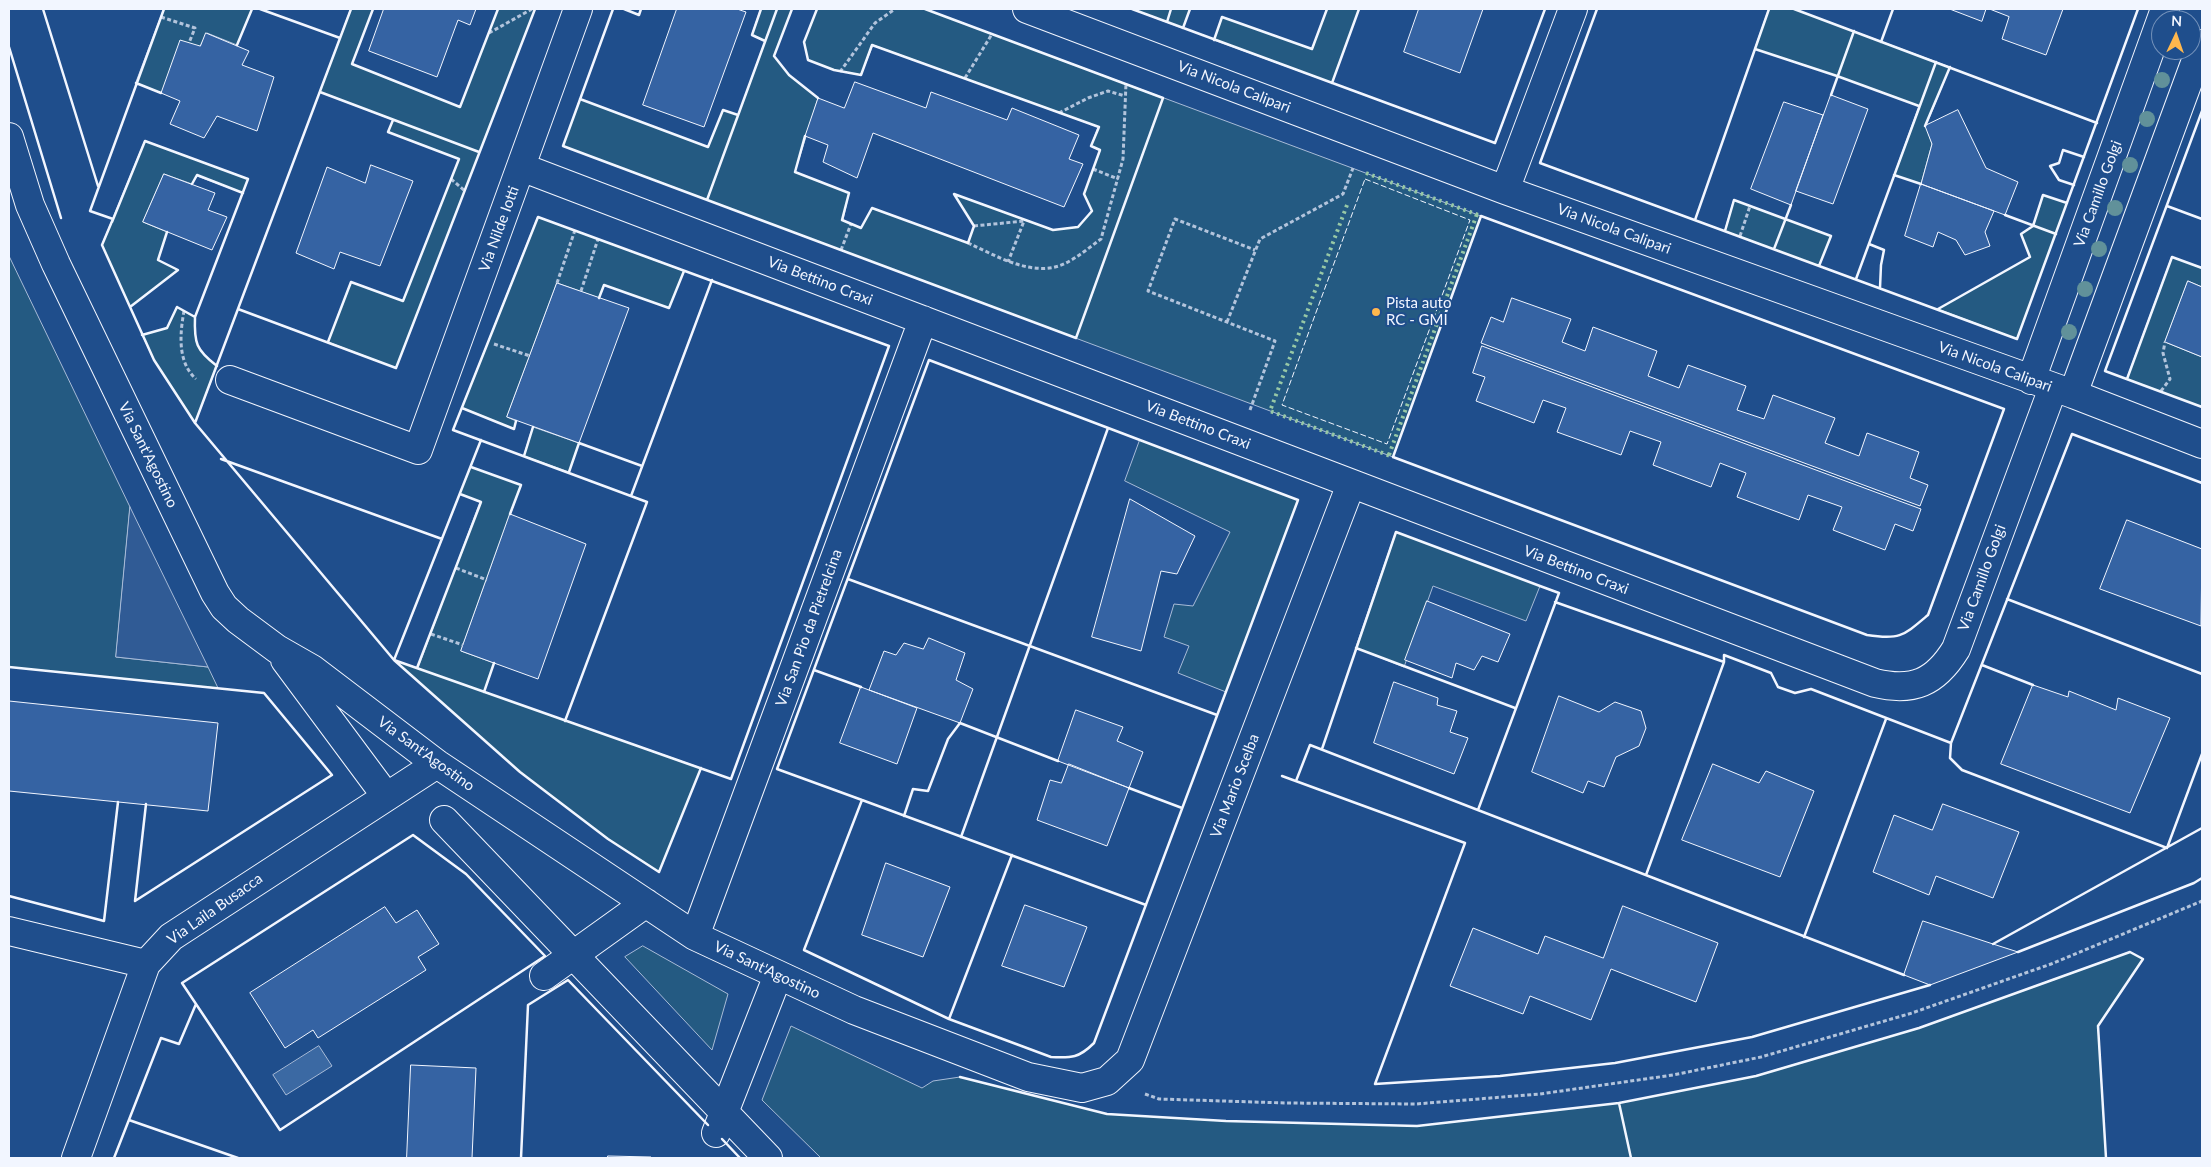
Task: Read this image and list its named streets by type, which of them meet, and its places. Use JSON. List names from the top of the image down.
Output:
{
  "streets": {
    "street": [
      "Via Nicola Calipari",
      "Via Camillo Golgi",
      "Via Nilde Iotti",
      "Via Bettino Craxi",
      "Via Sant'Agostino",
      "Via San Pio da Pietrelcina",
      "Via Mario Scelba",
      "Via Laila Busacca"
    ]
  },
  "crossings": [
    ["Via Nicola Calipari", "Via Camillo Golgi"],
    ["Via Camillo Golgi", "Via Bettino Craxi"],
    ["Via Nilde Iotti", "Via Bettino Craxi"],
    ["Via Bettino Craxi", "Via San Pio da Pietrelcina"],
    ["Via Bettino Craxi", "Via Mario Scelba"],
    ["Via Sant'Agostino", "Via San Pio da Pietrelcina"],
    ["Via Sant'Agostino", "Via Mario Scelba"],
    ["Via Sant'Agostino", "Via Laila Busacca"]
  ],
  "places": ["Pista auto RC - GMI"],
  "north": "top"
}
